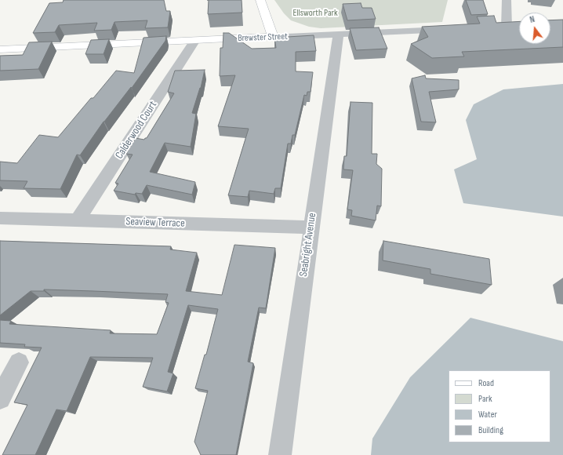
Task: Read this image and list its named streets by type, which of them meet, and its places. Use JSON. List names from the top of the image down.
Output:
{
  "streets": {
    "street": [
      "Brewster Street",
      "Calderwood Court",
      "Seaview Terrace",
      "Seabright Avenue"
    ]
  },
  "crossings": [
    ["Brewster Street", "Calderwood Court"],
    ["Brewster Street", "Seabright Avenue"],
    ["Calderwood Court", "Seaview Terrace"],
    ["Seaview Terrace", "Seabright Avenue"]
  ],
  "parks": ["Ellsworth Park"],
  "legend": [
    "Road",
    "Park",
    "Water",
    "Building"
  ],
  "north": "top"
}
